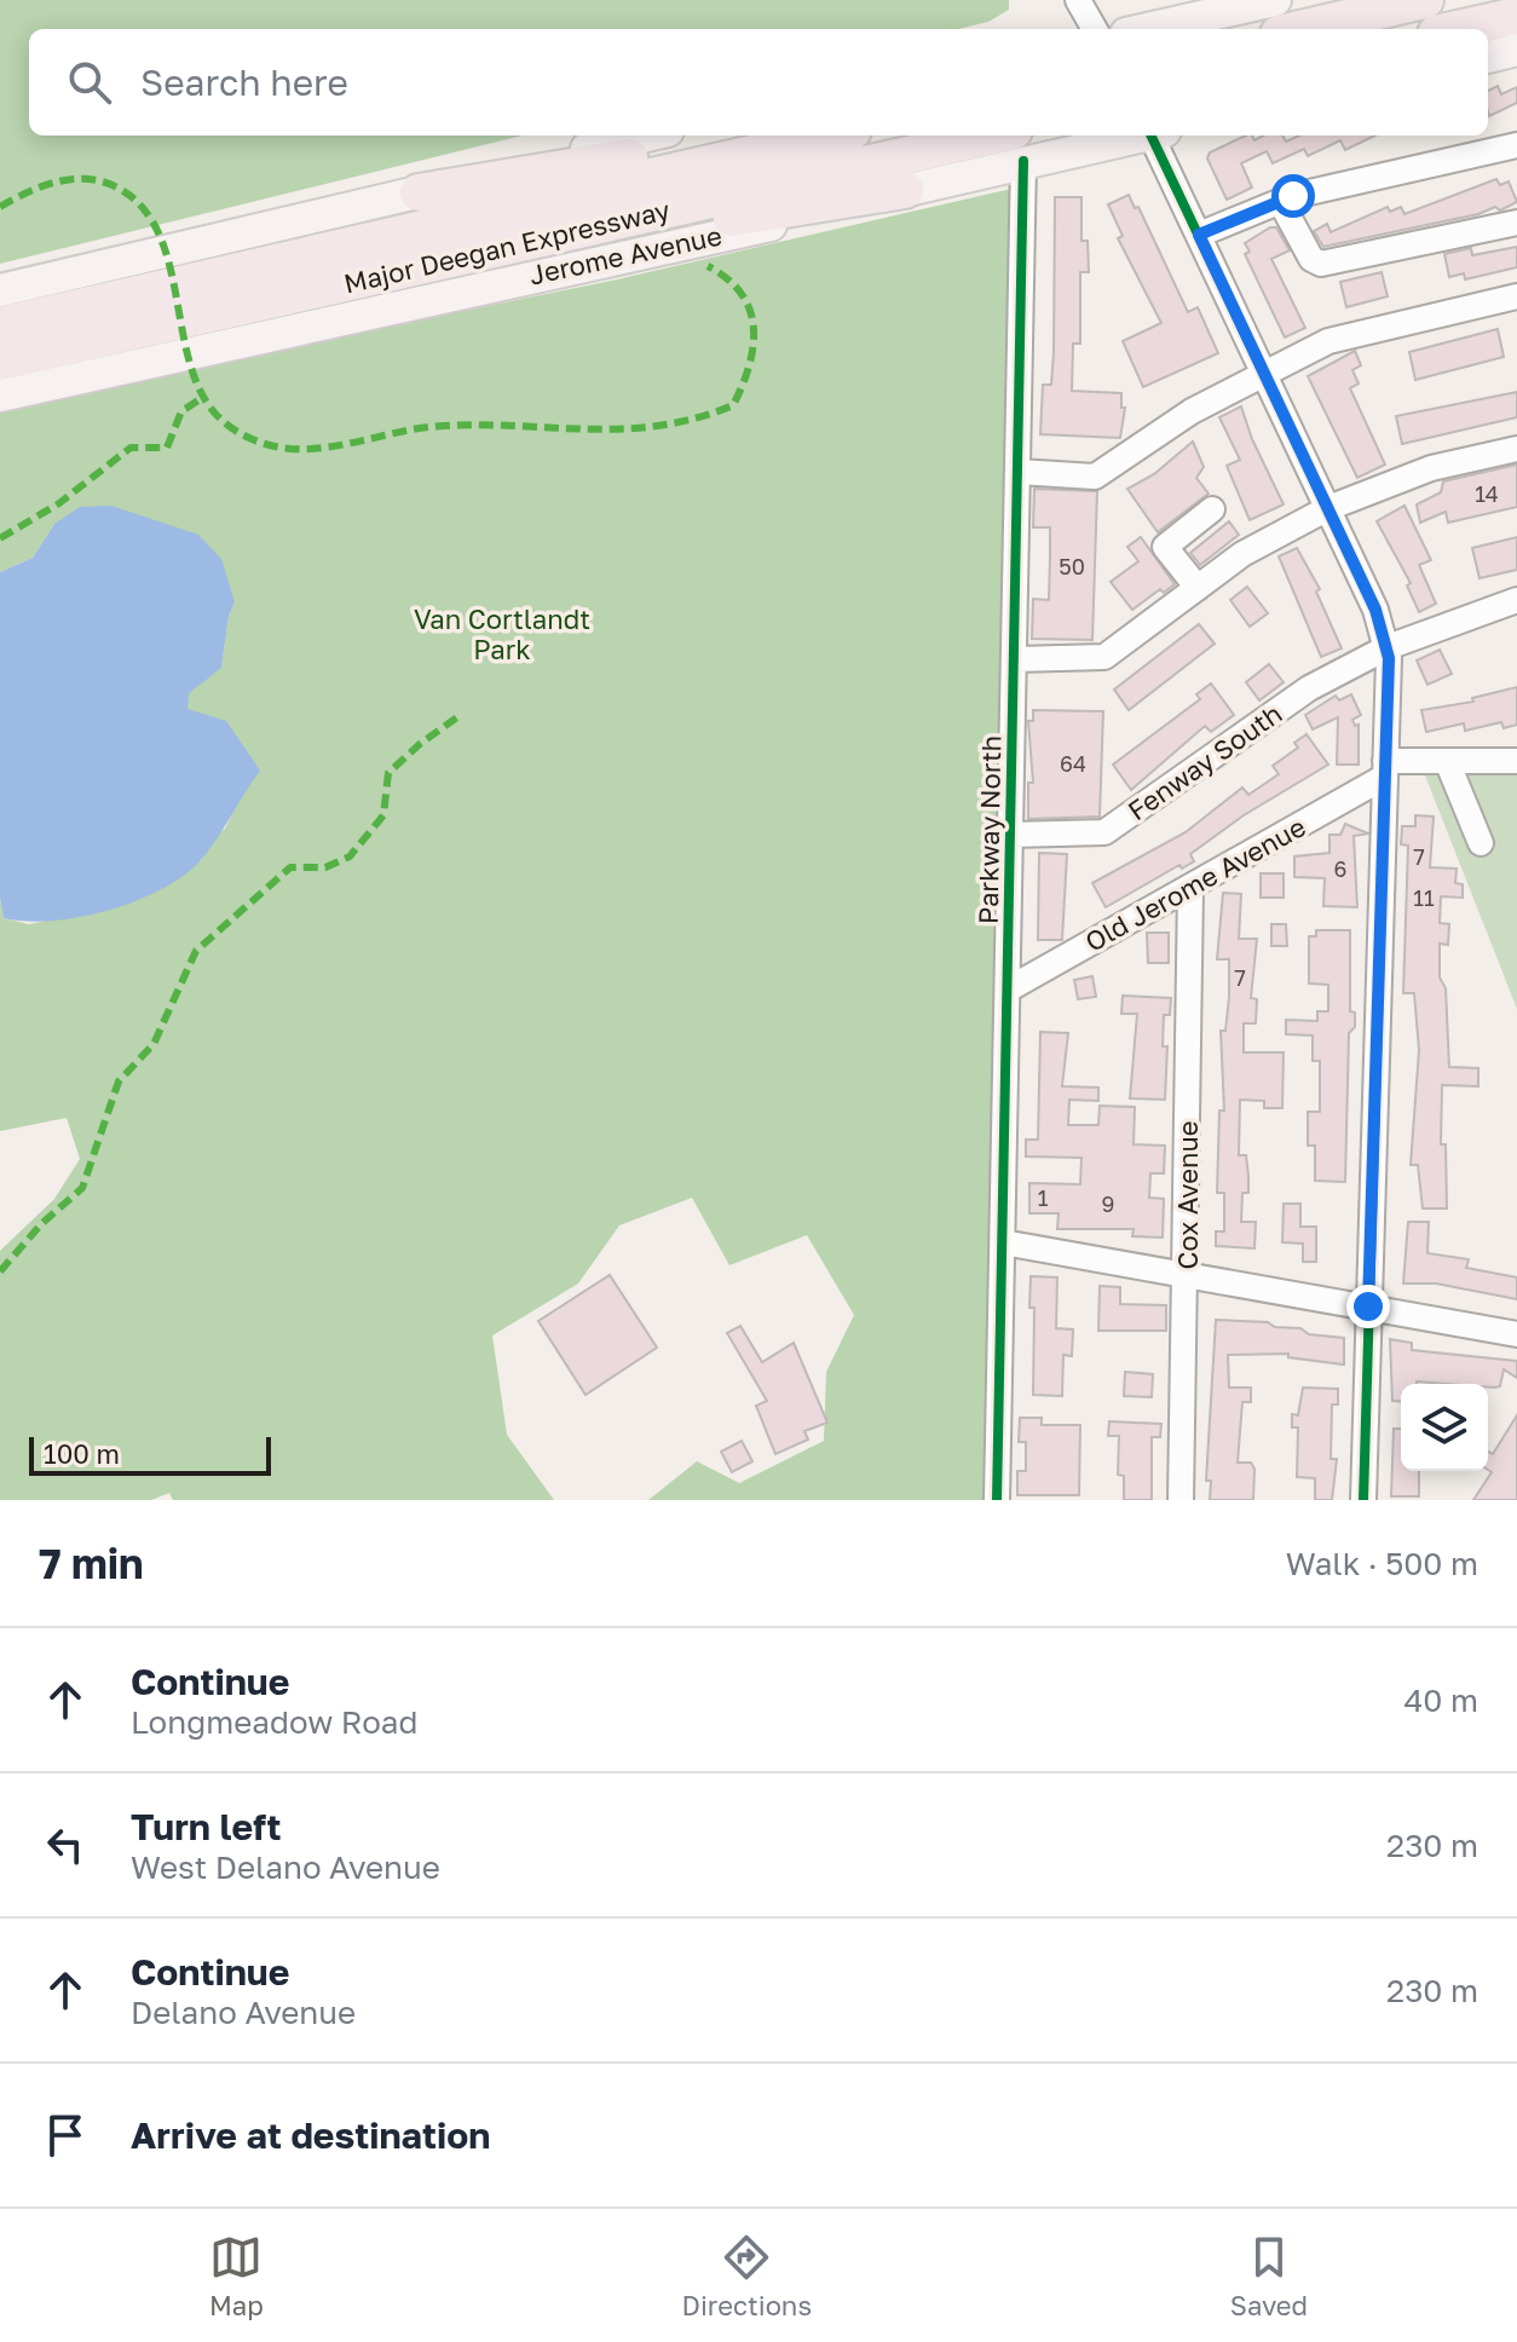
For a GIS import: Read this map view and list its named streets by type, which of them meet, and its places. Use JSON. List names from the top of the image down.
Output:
{
  "streets": {
    "highway": ["Major Deegan Expressway"],
    "main road": ["Jerome Avenue"],
    "street": [
      "Fenway South",
      "Parkway North",
      "Old Jerome Avenue",
      "Cox Avenue"
    ]
  },
  "crossings": [
    ["Major Deegan Expressway", "Jerome Avenue"],
    ["Major Deegan Expressway", "Parkway North"],
    ["Jerome Avenue", "Parkway North"],
    ["Fenway South", "Parkway North"],
    ["Parkway North", "Old Jerome Avenue"],
    ["Old Jerome Avenue", "Cox Avenue"]
  ],
  "parks": ["Van Cortlandt Park"],
  "house_numbers": [
    "14",
    "50",
    "64",
    "7",
    "6",
    "11",
    "7",
    "1",
    "9"
  ],
  "scale_bar": "100 m",
  "page": {
    "search": "Search here",
    "scale": "100 m",
    "heading": ["7 min", "Walk · 500 m"],
    "list": [
      ["Continue", "Longmeadow Road", "40 m"],
      ["Turn left", "West Delano Avenue", "230 m"],
      ["Continue", "Delano Avenue", "230 m"],
      "Arrive at destination"
    ],
    "nav": ["Map", "Directions", "Saved"]
  }
}
